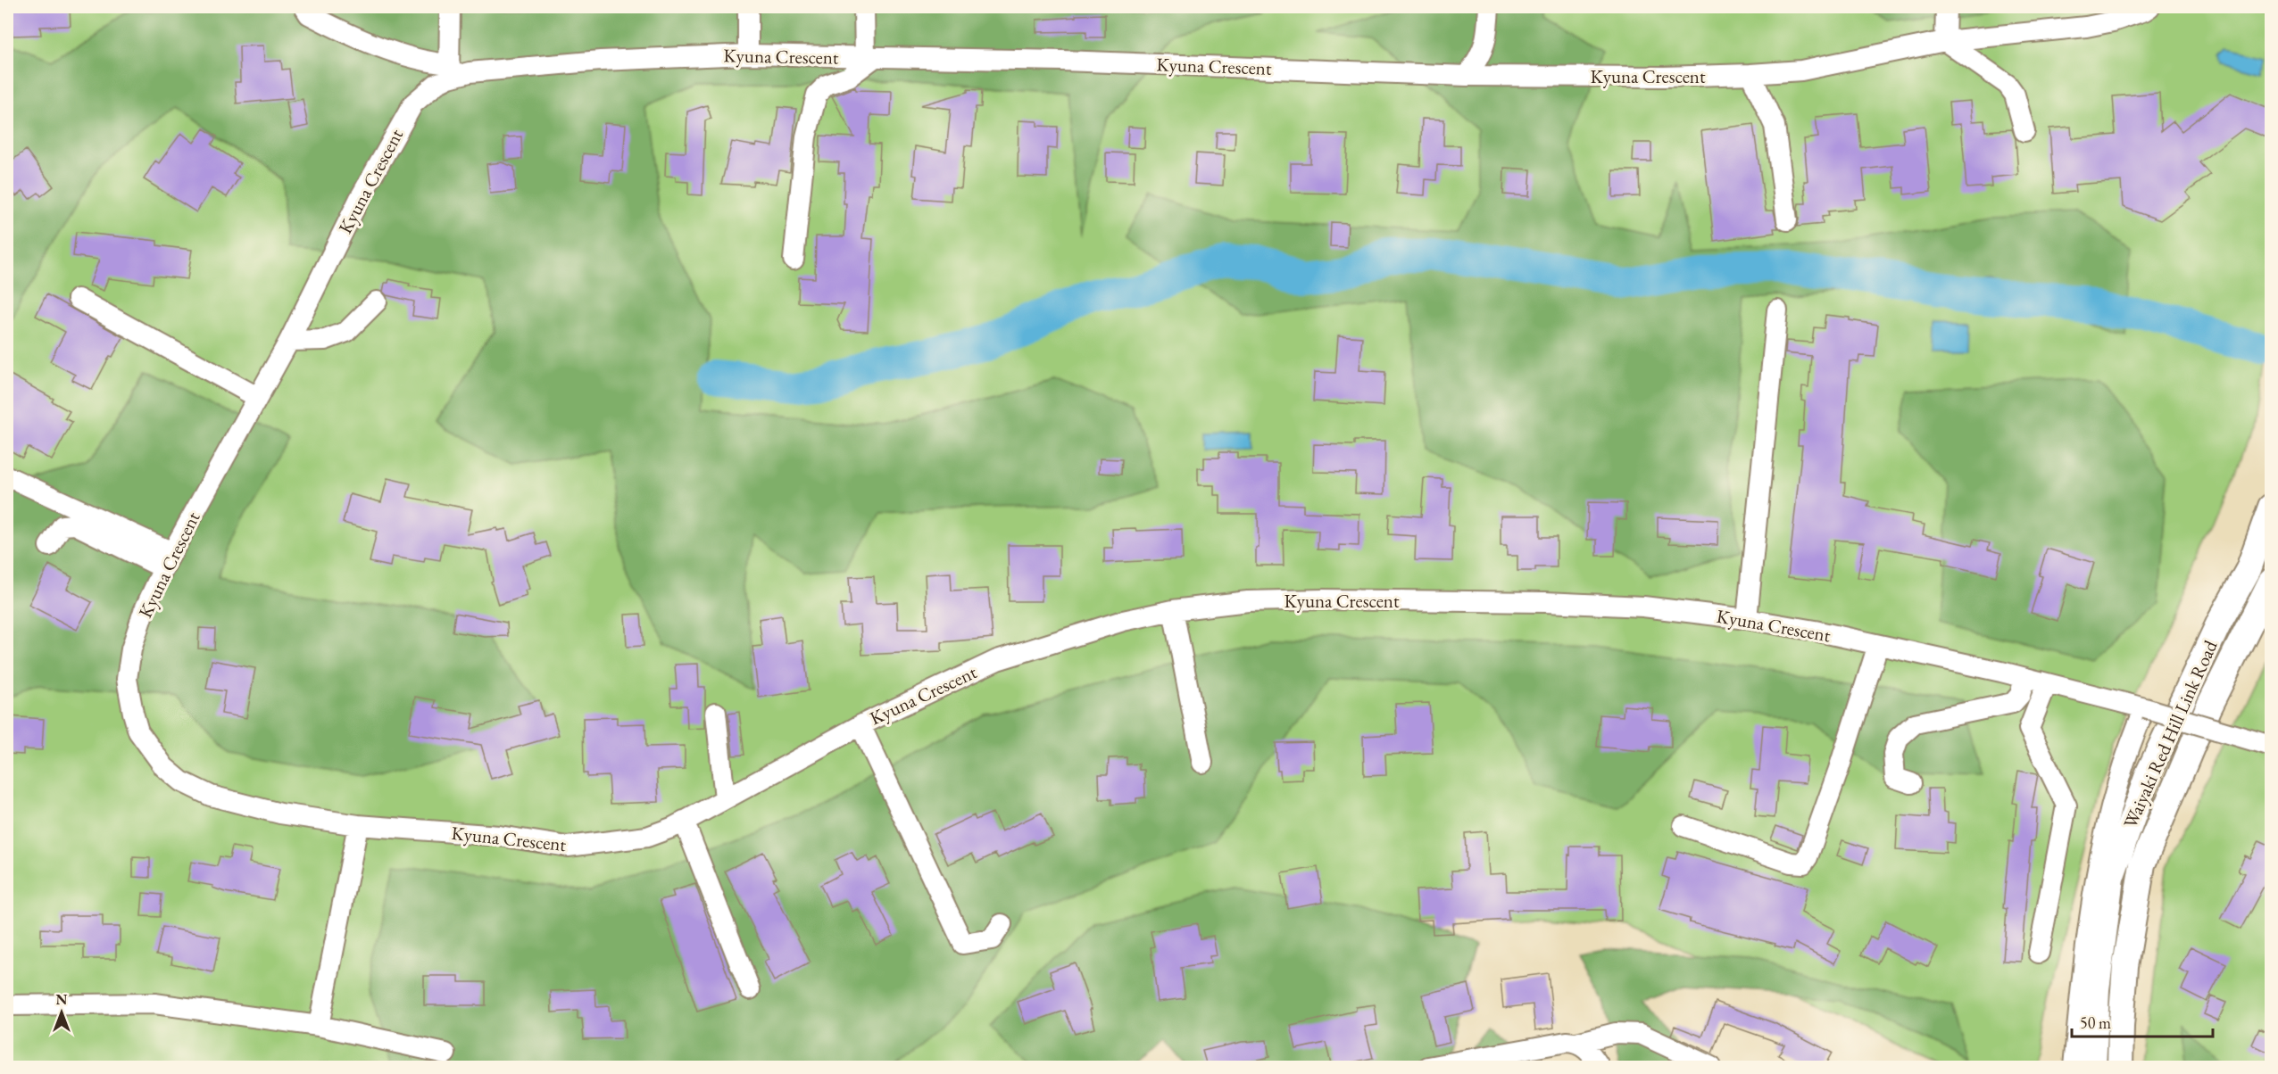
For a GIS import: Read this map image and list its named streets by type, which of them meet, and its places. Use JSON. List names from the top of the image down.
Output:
{
  "streets": {
    "main road": ["Waiyaki Red Hill Link Road"],
    "street": ["Kyuna Crescent"]
  },
  "scale_bar": "50 m",
  "north": "top"
}
